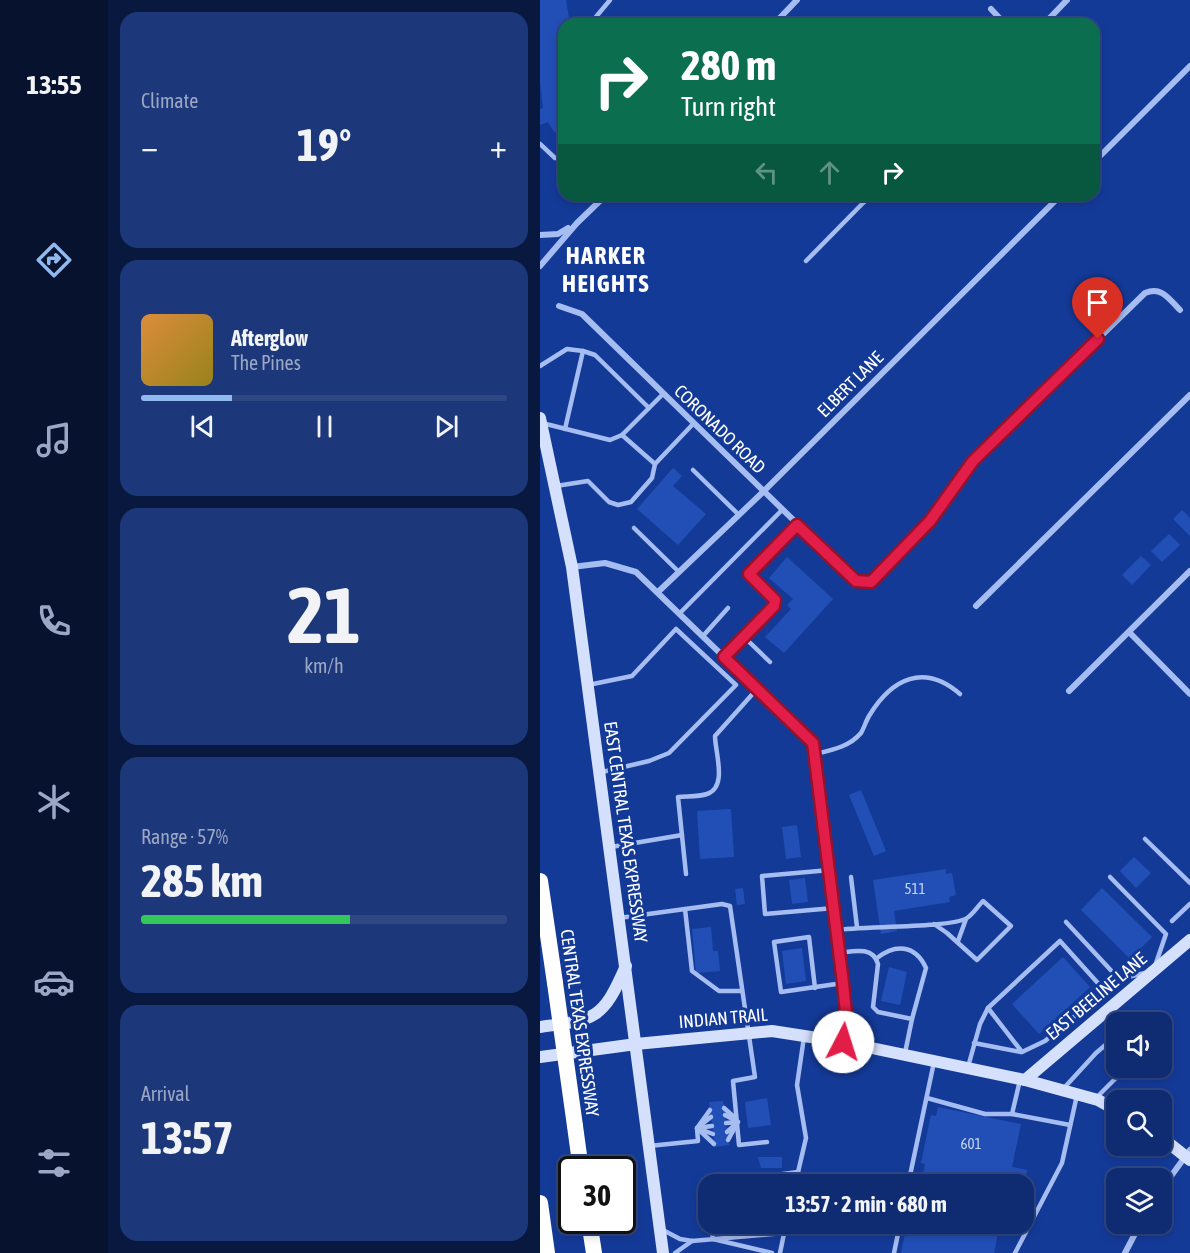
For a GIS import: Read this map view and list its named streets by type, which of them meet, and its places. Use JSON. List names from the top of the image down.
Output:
{
  "streets": {
    "highway": ["CENTRAL TEXAS EXPRESSWAY"],
    "main road": ["EAST CENTRAL TEXAS EXPRESSWAY", "EAST BEELINE LANE", "INDIAN TRAIL"],
    "street": ["ELBERT LANE", "CORONADO ROAD"]
  },
  "crossings": [
    ["ELBERT LANE", "CORONADO ROAD"],
    ["EAST CENTRAL TEXAS EXPRESSWAY", "INDIAN TRAIL"],
    ["EAST BEELINE LANE", "INDIAN TRAIL"]
  ],
  "districts": ["HARKER HEIGHTS"],
  "house_numbers": ["511", "601"],
  "page": {
    "tabs": "13:55",
    "tile": [
      "Climate",
      ["21", "km/h"],
      ["Range · 57%", "285 km"],
      ["Arrival", "13:57"]
    ],
    "turn": ["280 m", "Turn right"],
    "heat": ["−", "19°", "+"],
    "song": ["Afterglow", "The Pines"],
    "limit": "30",
    "trip": "13:57 · 2 min · 680 m"
  }
}
